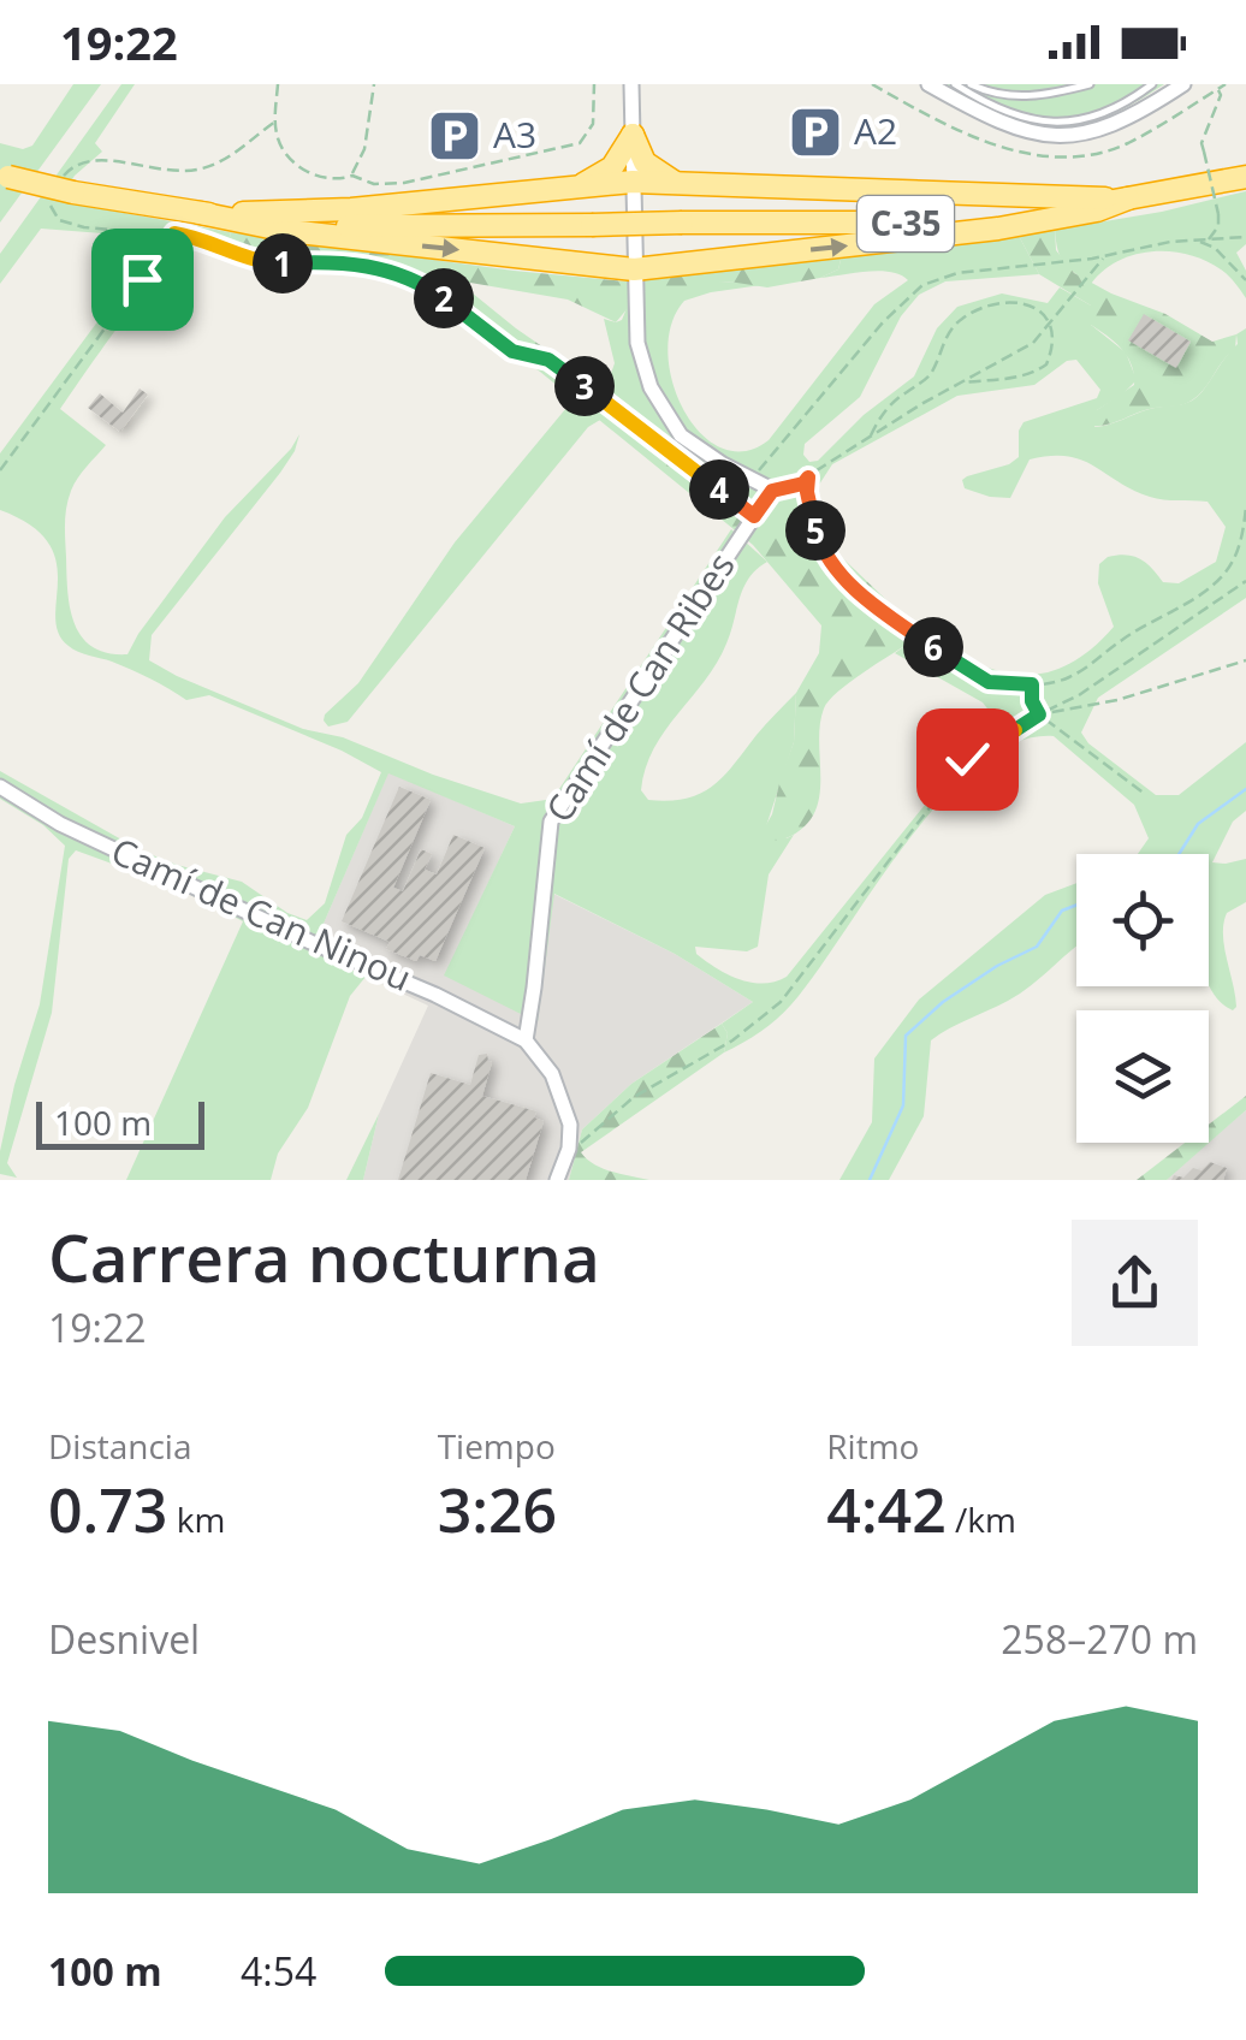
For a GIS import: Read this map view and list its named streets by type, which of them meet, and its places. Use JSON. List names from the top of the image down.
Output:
{
  "streets": {
    "highway": ["C-35"],
    "street": ["Camí de Can Ribes", "Camí de Can Ninou"]
  },
  "crossings": [
    ["Camí de Can Ribes", "Camí de Can Ninou"]
  ],
  "places": {
    "parking": ["A2", "A3"]
  },
  "scale_bar": "100 m",
  "page": {
    "status": "19:22",
    "pins": [
      "1",
      "2",
      "3",
      "4",
      "5",
      "6"
    ],
    "scale": "100 m",
    "heading": ["Carrera nocturna", "19:22"],
    "stats": [
      ["Distancia", "0.73 km"],
      ["Tiempo", "3:26"],
      ["Ritmo", "4:42 /km"]
    ],
    "chart": ["Desnivel", "258–270 m"],
    "list": [
      {
        "name": "100 m",
        "note": "4:54"
      }
    ]
  }
}
